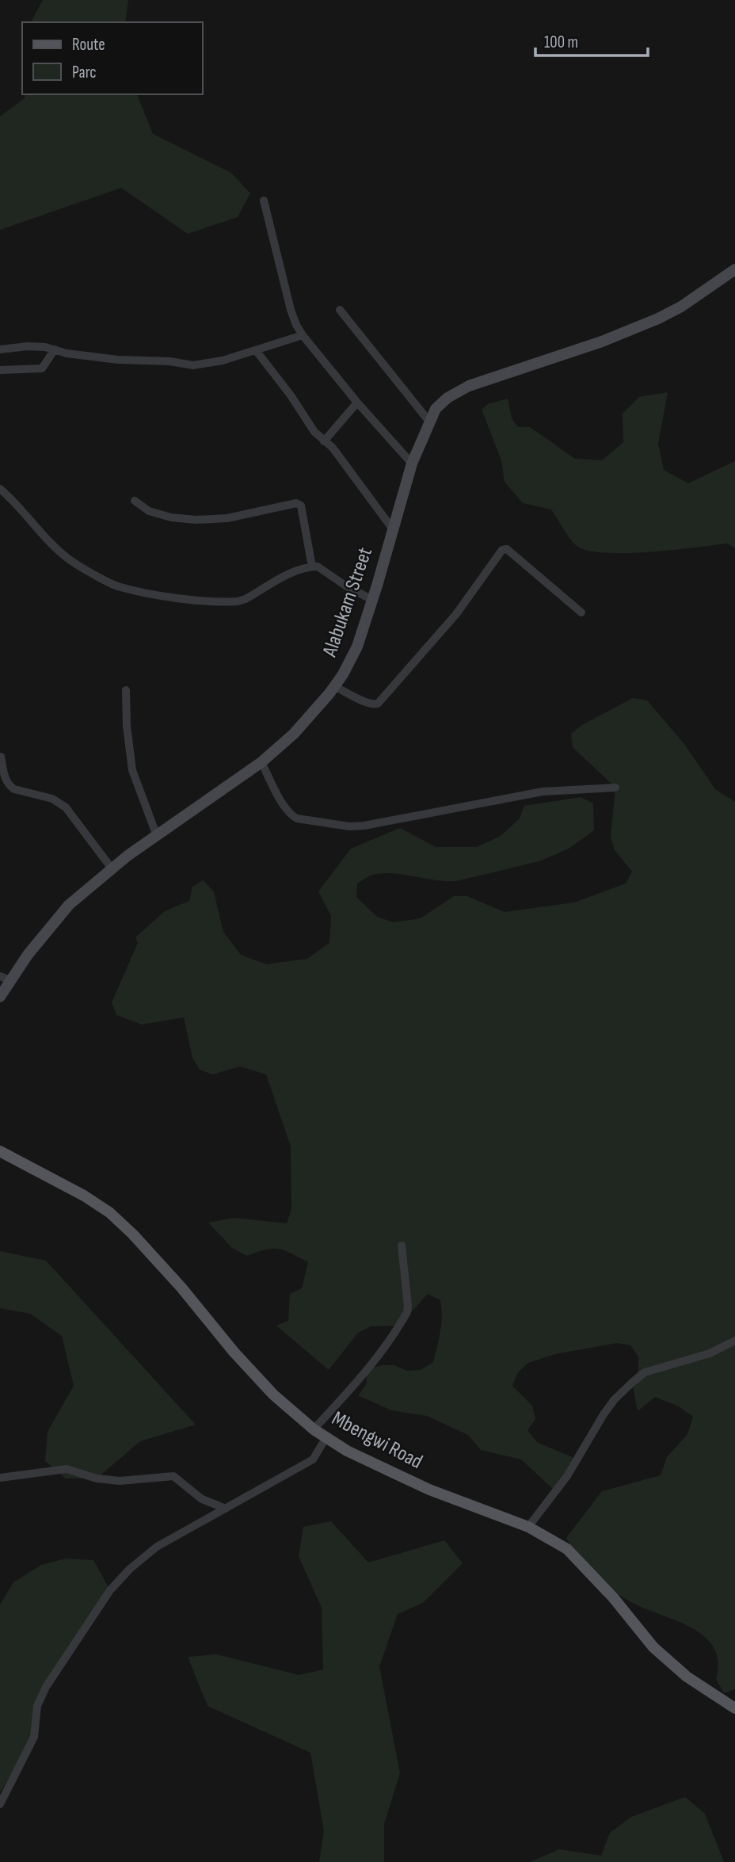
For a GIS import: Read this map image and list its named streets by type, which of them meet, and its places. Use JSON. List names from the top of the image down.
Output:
{
  "streets": {
    "main road": ["Mbengwi Road"],
    "street": ["Alabukam Street"]
  },
  "legend": ["Route", "Parc"],
  "scale_bar": "100 m"
}
